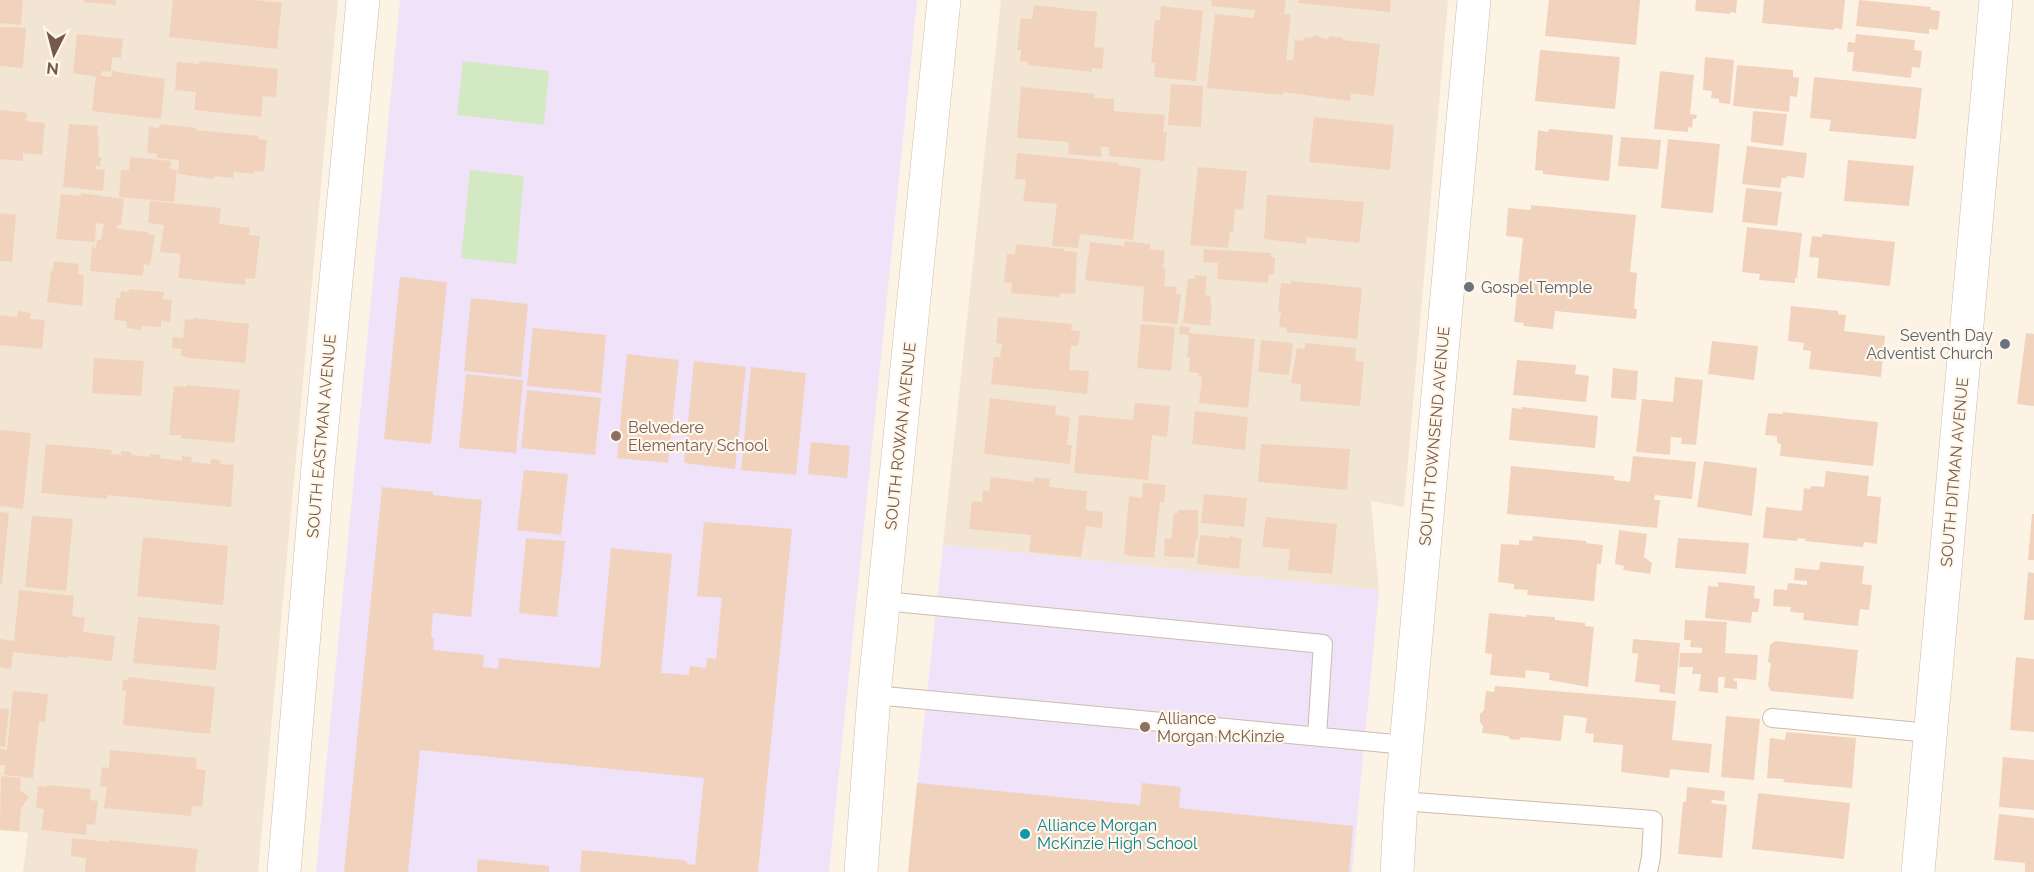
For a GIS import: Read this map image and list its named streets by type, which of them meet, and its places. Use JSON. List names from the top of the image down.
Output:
{
  "streets": {
    "street": [
      "SOUTH EASTMAN AVENUE",
      "SOUTH ROWAN AVENUE",
      "SOUTH TOWNSEND AVENUE",
      "SOUTH DITMAN AVENUE"
    ]
  },
  "places": [
    "Gospel Temple",
    "Seventh Day Adventist Church",
    "Belvedere Elementary School",
    "Alliance Morgan McKinzie",
    "Alliance Morgan McKinzie High School"
  ],
  "north": "bottom"
}
